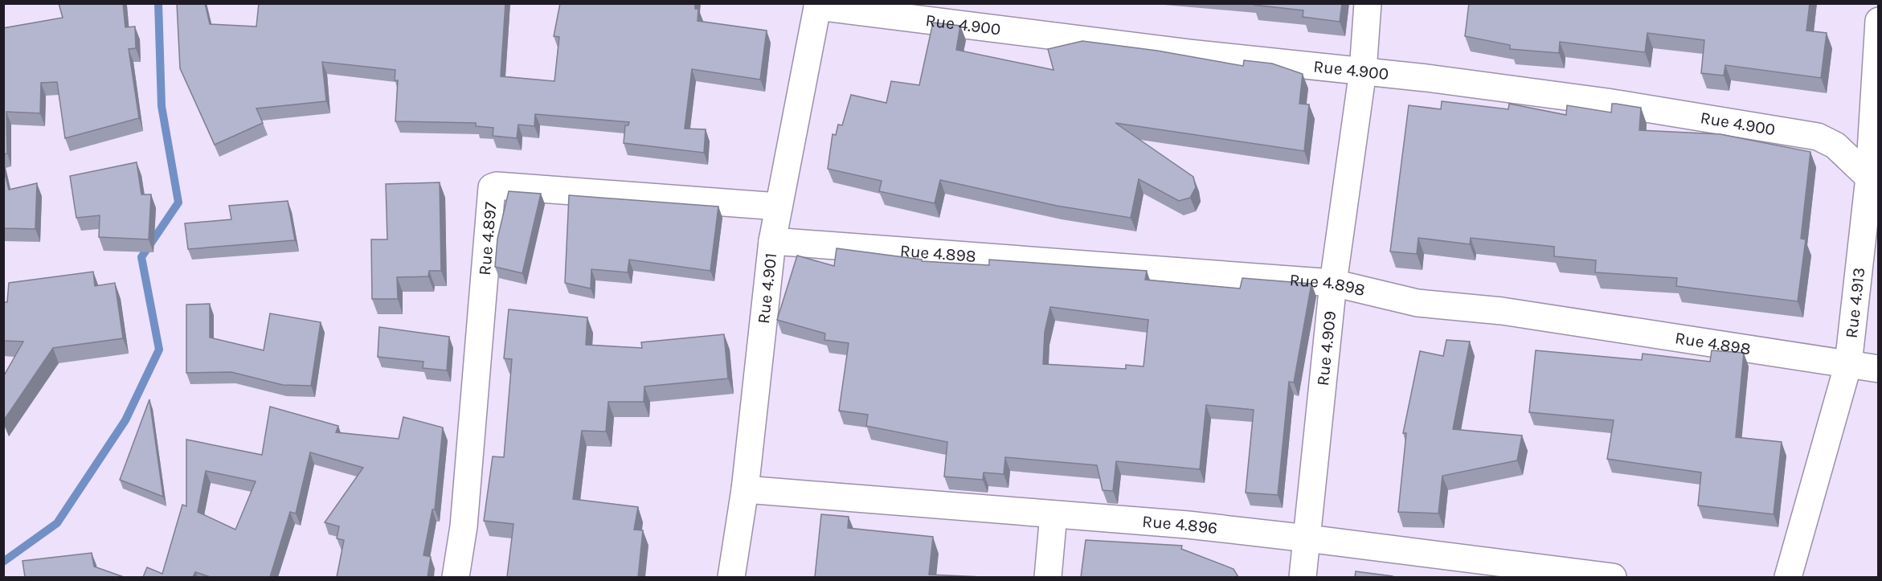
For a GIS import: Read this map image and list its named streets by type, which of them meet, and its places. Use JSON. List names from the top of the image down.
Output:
{
  "streets": {
    "street": [
      "Rue 4.900",
      "Rue 4.897",
      "Rue 4.898",
      "Rue 4.901",
      "Rue 4.913",
      "Rue 4.909",
      "Rue 4.896"
    ]
  },
  "crossings": [
    ["Rue 4.900", "Rue 4.901"],
    ["Rue 4.900", "Rue 4.913"],
    ["Rue 4.900", "Rue 4.909"],
    ["Rue 4.897", "Rue 4.901"],
    ["Rue 4.898", "Rue 4.901"],
    ["Rue 4.898", "Rue 4.913"],
    ["Rue 4.898", "Rue 4.909"],
    ["Rue 4.901", "Rue 4.896"],
    ["Rue 4.909", "Rue 4.896"]
  ]
}
